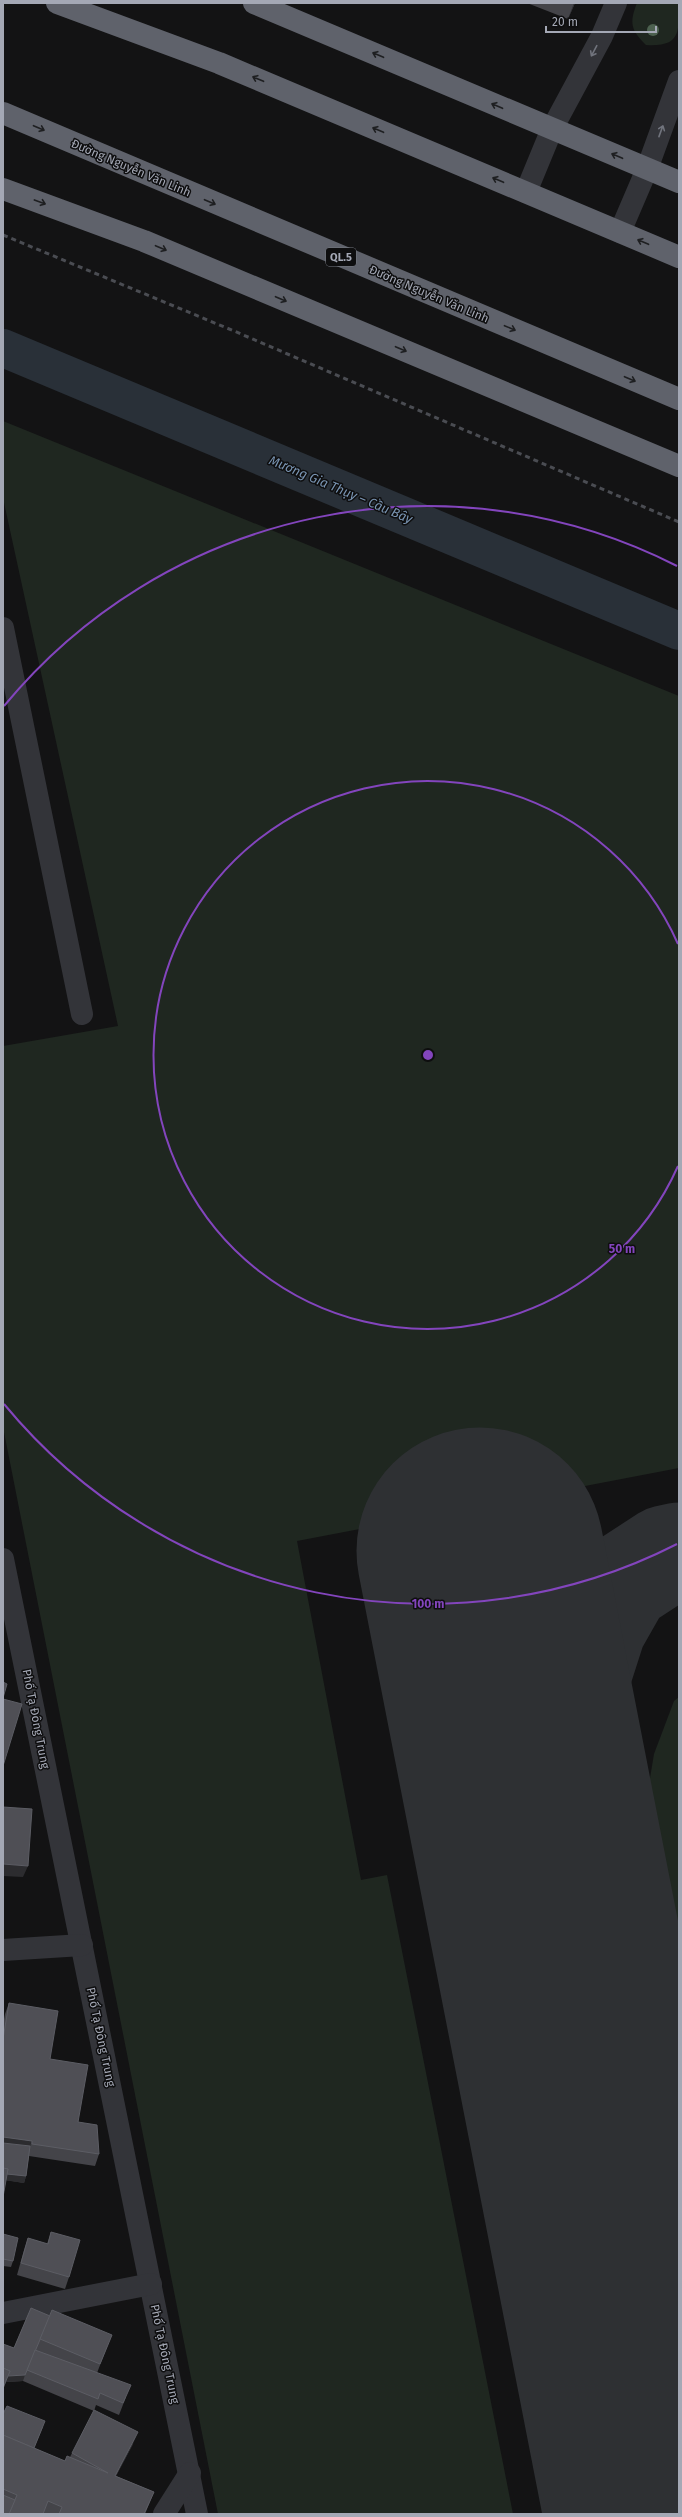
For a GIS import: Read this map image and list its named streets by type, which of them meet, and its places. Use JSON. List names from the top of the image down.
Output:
{
  "streets": {
    "highway": ["Đường Nguyễn Văn Linh", "QL.5"],
    "street": ["Phố Tạ Đông Trung"]
  },
  "water": ["Mương Gia Thụy – Cầu Bây"],
  "scale_bar": "20 m",
  "rings": ["50 m", "100 m"]
}
